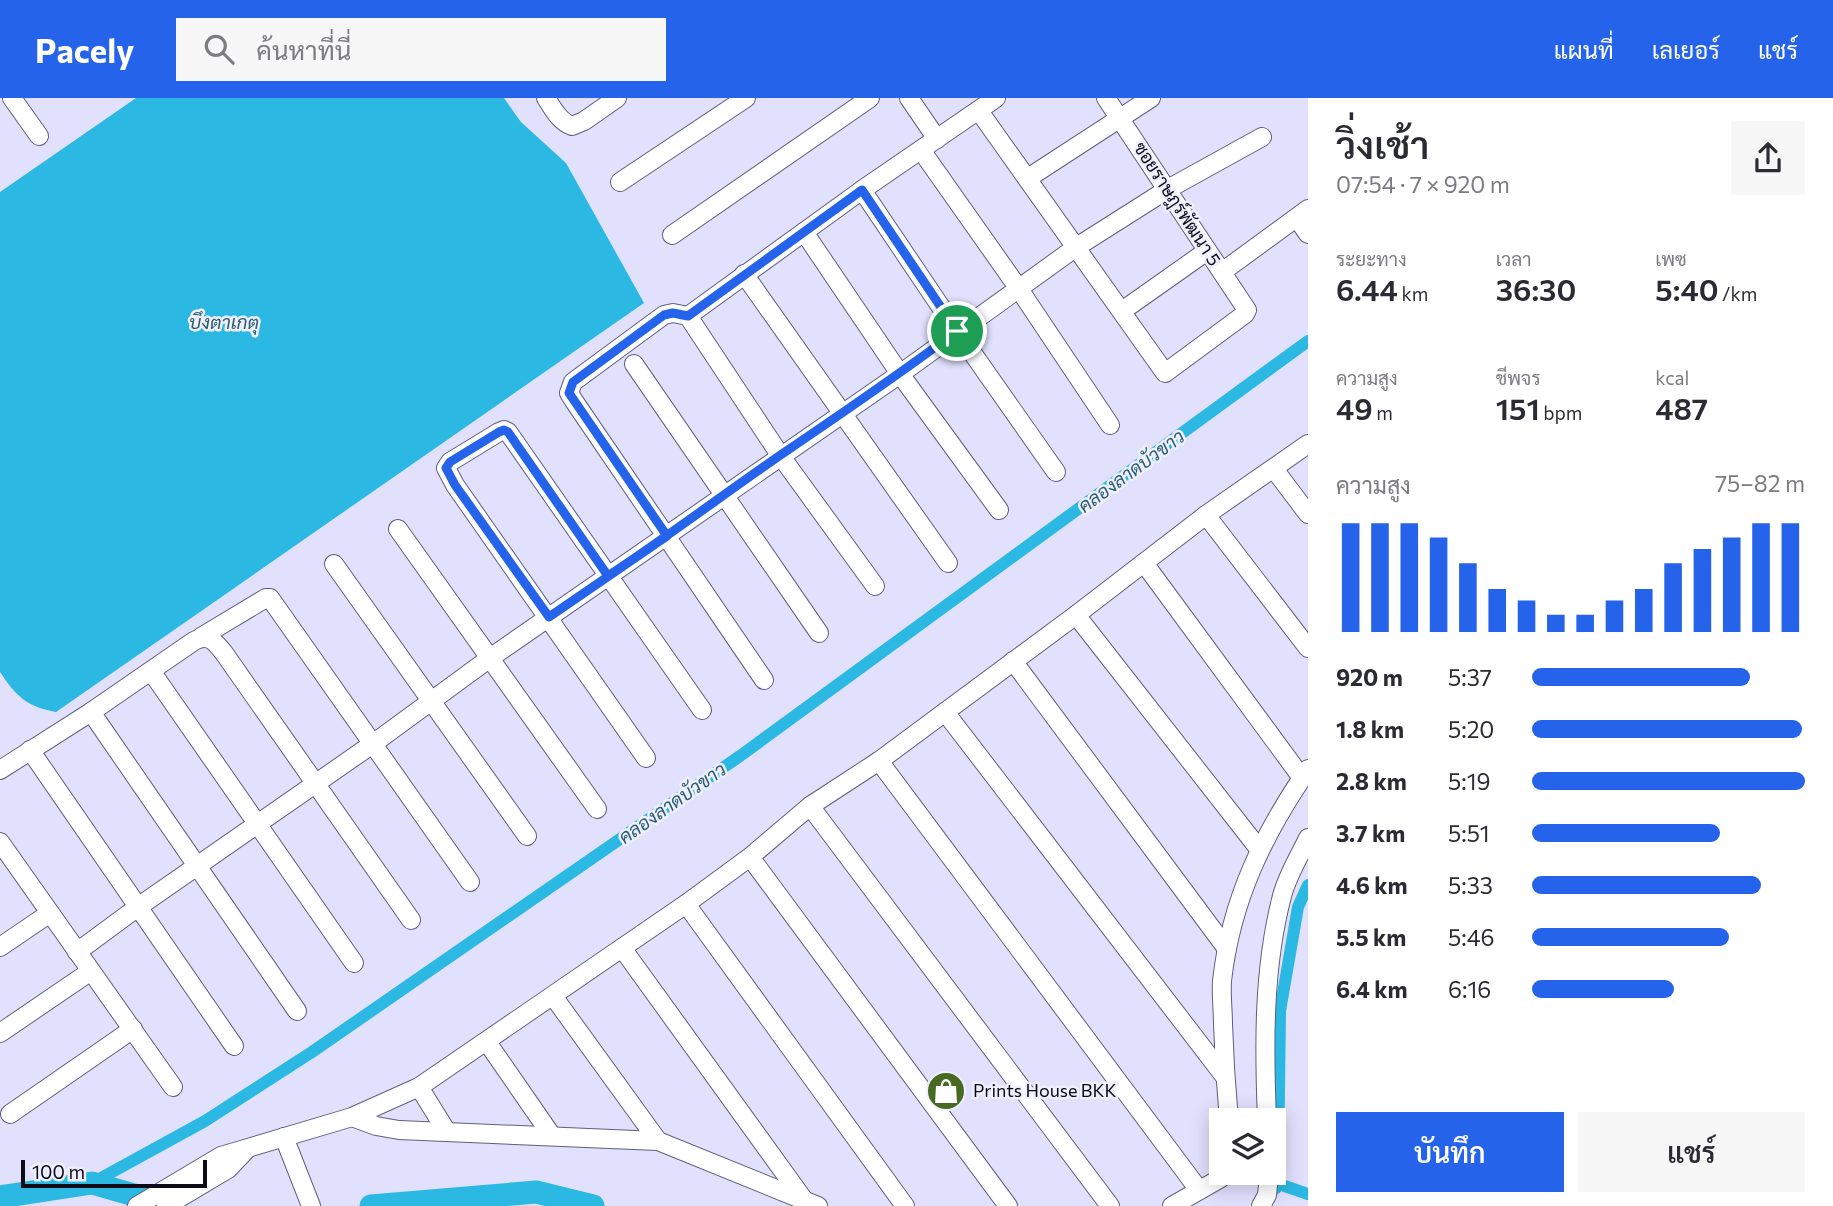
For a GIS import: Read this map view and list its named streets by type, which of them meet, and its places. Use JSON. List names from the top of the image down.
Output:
{
  "streets": {
    "street": ["ซอยราษฎร์พัฒนา 5"]
  },
  "water": ["บึงตาเกตุ", "คลองลาดบัวขาว"],
  "places": {
    "shop": ["Prints House BKK"]
  },
  "scale_bar": "100 m",
  "page": {
    "header": "Pacely",
    "search": "ค้นหาที่นี่",
    "nav": ["แผนที่", "เลเยอร์", "แชร์"],
    "heading": ["วิ่งเช้า", "07:54 · 7 × 920 m"],
    "stats": [
      ["ระยะทาง", "6.44 km"],
      ["เวลา", "36:30"],
      ["เพซ", "5:40 /km"],
      ["ความสูง", "49 m"],
      ["ชีพจร", "151 bpm"],
      ["kcal", "487"]
    ],
    "chart": ["ความสูง", "75–82 m"],
    "list": [
      {
        "name": "920 m",
        "note": "5:37"
      },
      {
        "name": "1.8 km",
        "note": "5:20"
      },
      {
        "name": "2.8 km",
        "note": "5:19"
      },
      {
        "name": "3.7 km",
        "note": "5:51"
      },
      {
        "name": "4.6 km",
        "note": "5:33"
      },
      {
        "name": "5.5 km",
        "note": "5:46"
      },
      {
        "name": "6.4 km",
        "note": "6:16"
      }
    ],
    "buttons": ["บันทึก", "แชร์"],
    "scale": "100 m"
  }
}
